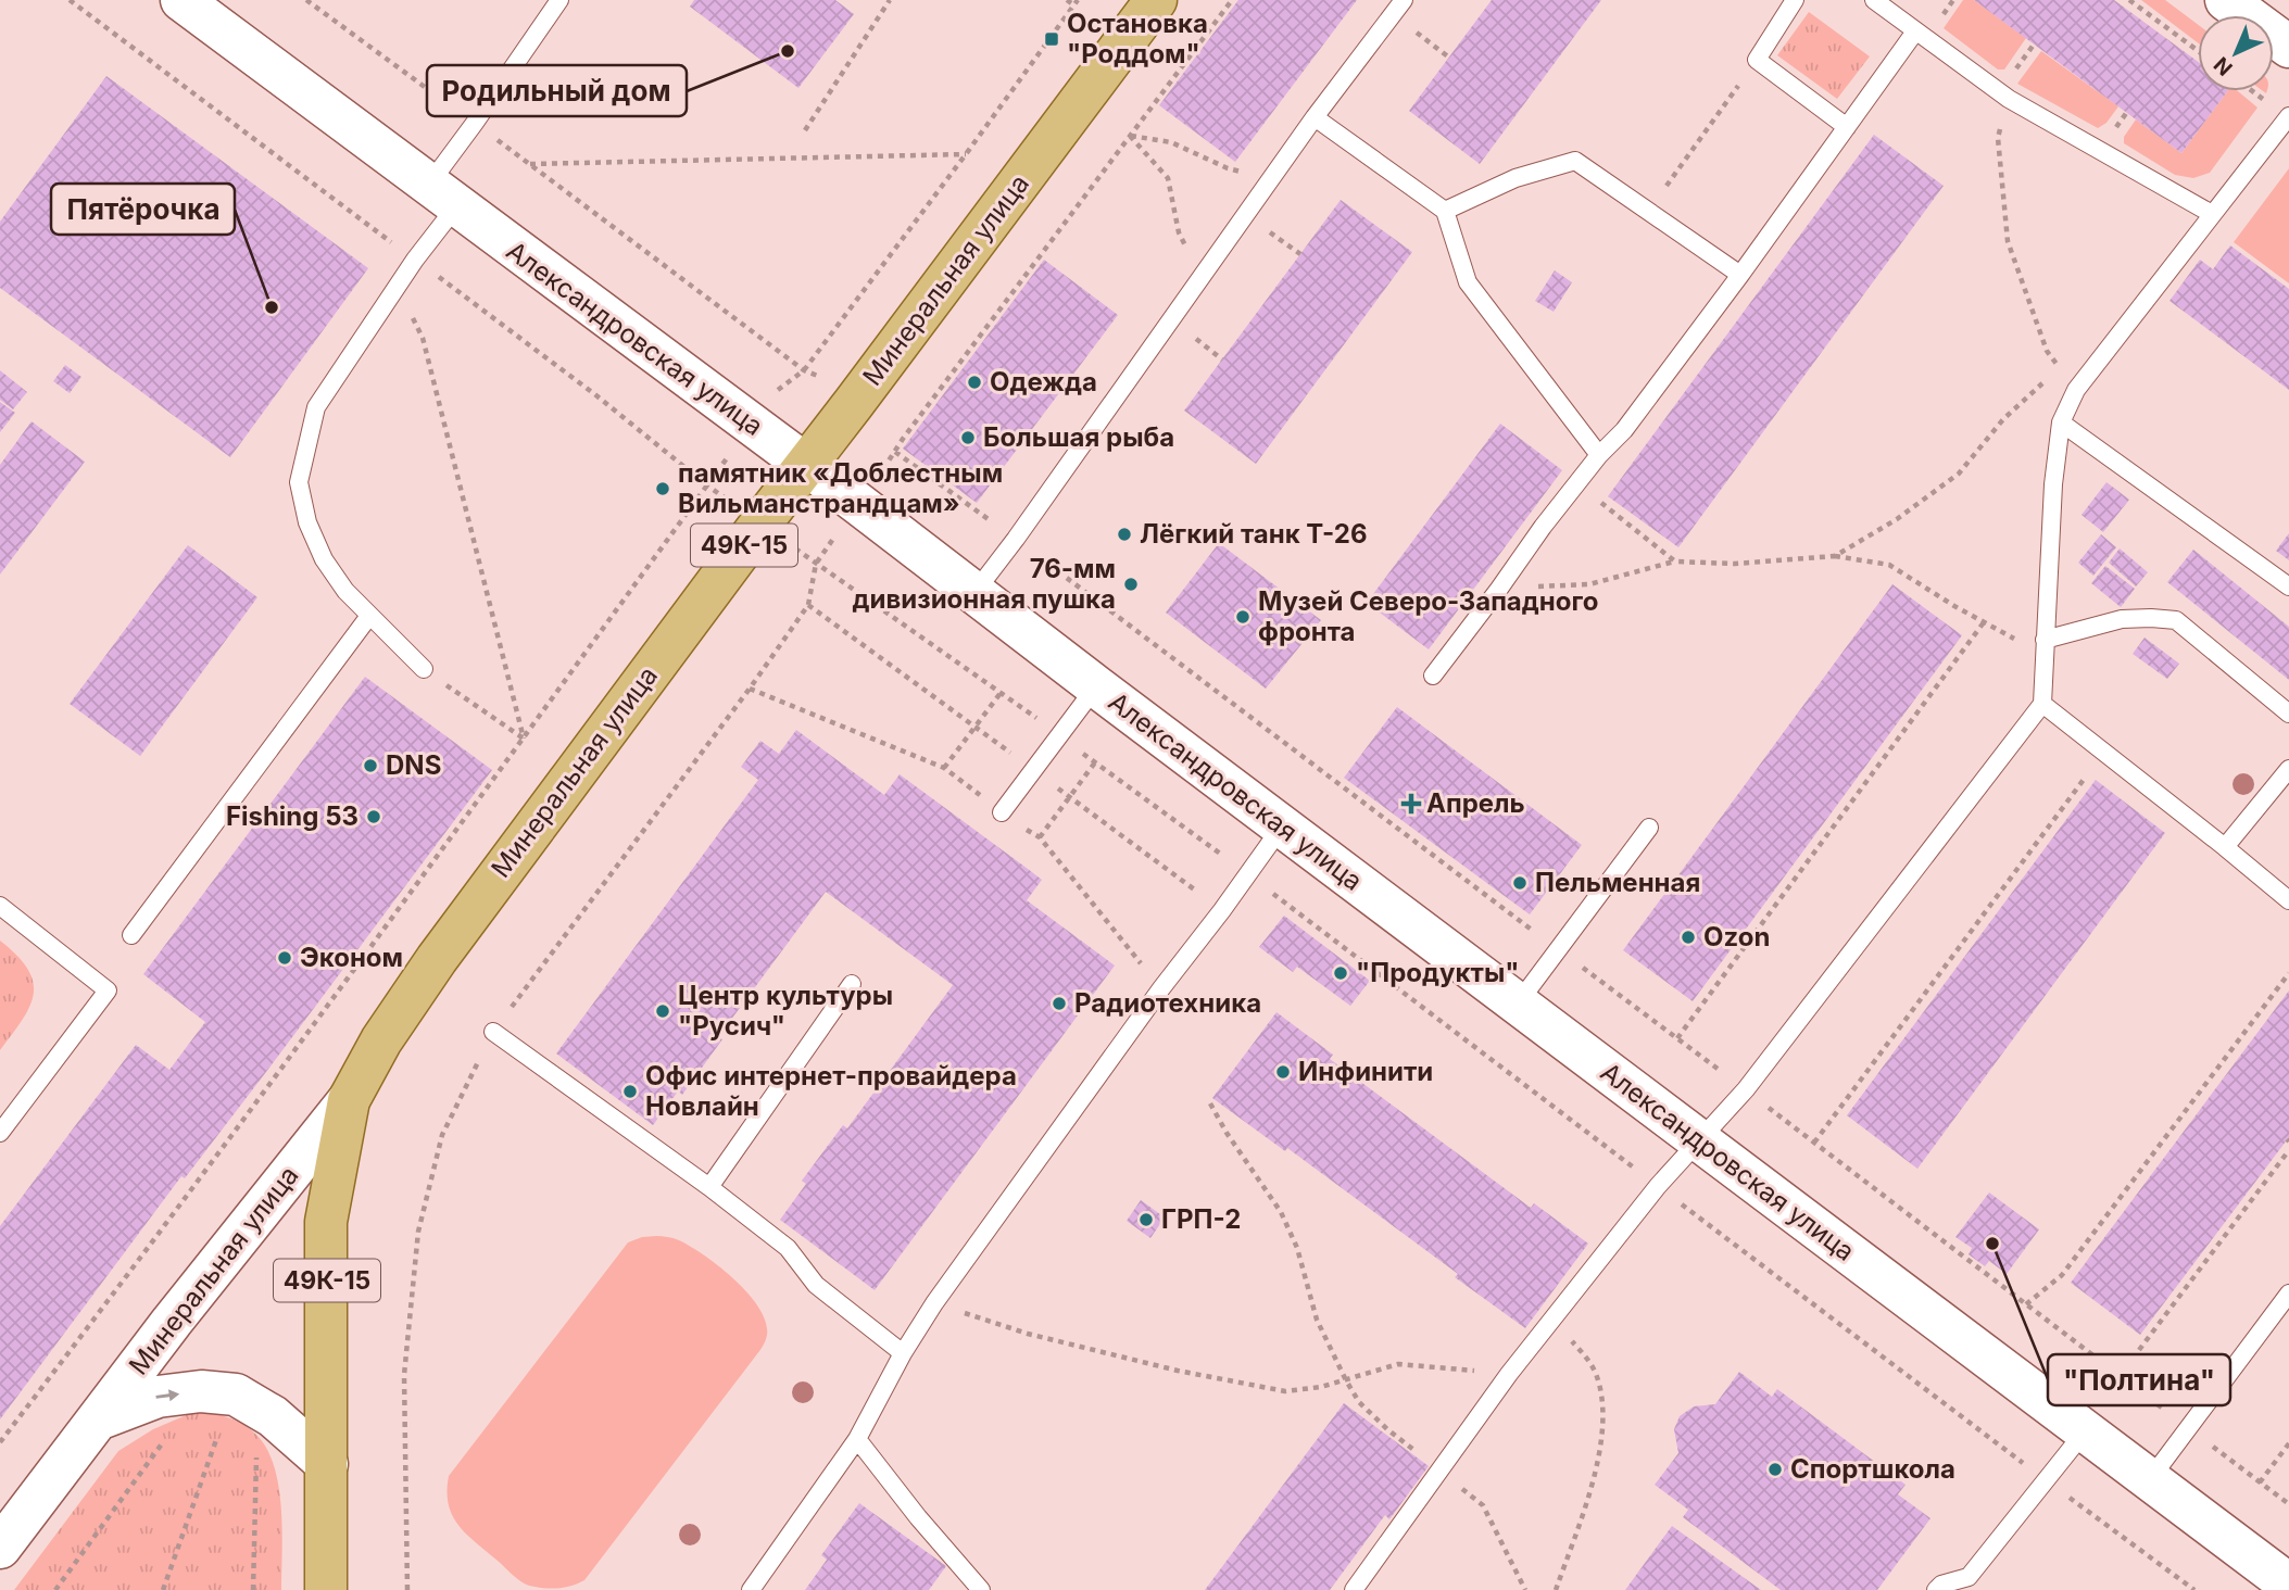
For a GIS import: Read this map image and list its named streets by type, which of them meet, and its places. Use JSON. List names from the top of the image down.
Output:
{
  "streets": {
    "main road": ["Минеральная улица", "49К-15"],
    "street": ["Александровская улица"]
  },
  "crossings": [
    ["Минеральная улица", "Александровская улица"],
    ["Минеральная улица", "49К-15"]
  ],
  "places": {
    "transit": ["Остановка \"Роддом\""],
    "other": [
      "Родильный дом",
      "Пятёрочка",
      "Одежда",
      "Большая рыба",
      "памятник «Доблестным Вильманстрандцам»",
      "Лёгкий танк Т-26",
      "76-мм дивизионная пушка",
      "Музей Северо-Западного фронта",
      "DNS",
      "Fishing 53",
      "Пельменная",
      "Ozon",
      "Эконом",
      "\"Продукты\"",
      "Радиотехника",
      "Центр культуры \"Русич\"",
      "Инфинити",
      "Офис интернет-провайдера Новлайн",
      "ГРП-2",
      "\"Полтина\"",
      "Спортшкола"
    ],
    "health": ["Апрель"]
  },
  "north": "bottom left"
}
